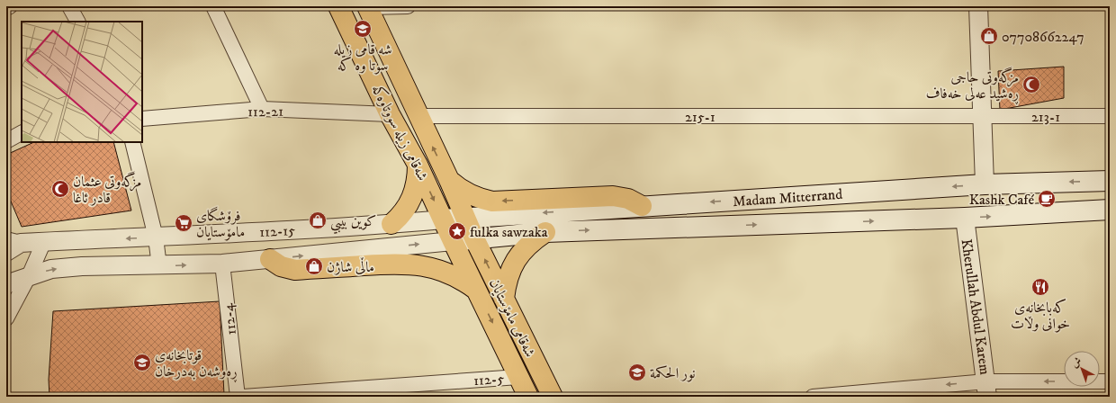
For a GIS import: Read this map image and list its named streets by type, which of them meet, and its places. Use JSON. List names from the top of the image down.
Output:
{
  "streets": {
    "main road": ["شەقامی زیلە سووتاوەکە", "Madam Mitterrand", "شەقامی مامۆستایان"],
    "street": [
      "112-21",
      "215-1",
      "213-1",
      "112-15",
      "Kherullah Abdul Karem",
      "112-4",
      "112-5"
    ]
  },
  "crossings": [
    ["112-21", "شەقامی زیلە سووتاوەکە"],
    ["215-1", "213-1"],
    ["215-1", "شەقامی زیلە سووتاوەکە"],
    ["شەقامی زیلە سووتاوەکە", "Madam Mitterrand"],
    ["شەقامی زیلە سووتاوەکە", "112-15"],
    ["شەقامی زیلە سووتاوەکە", "شەقامی مامۆستایان"],
    ["Madam Mitterrand", "112-15"],
    ["Madam Mitterrand", "Kherullah Abdul Karem"],
    ["Madam Mitterrand", "شەقامی مامۆستایان"],
    ["شەقامی مامۆستایان", "112-5"]
  ],
  "places": {
    "school or university": ["شه قامى زيله سوتا وه كه", "قوتابخانه‌ی ڕه‌وشه‌ن به‌درخان", "نور الحكمة"],
    "shop": ["07708662247", "كوين بيبي", "ماڵی شاژن"],
    "mosque": ["مزگەوتی حاجی ڕەشید عەلی خەفاف", "مزگه‌وتی عثمان قادر ئاغا"],
    "cafe": ["Kashk Café"],
    "supermarket": ["فرۆشگای مامۆستایان"],
    "place": ["fulka sawzaka"],
    "restaurant": ["کەبابخانەی خوانی وڵات"]
  },
  "north": "top left"
}
